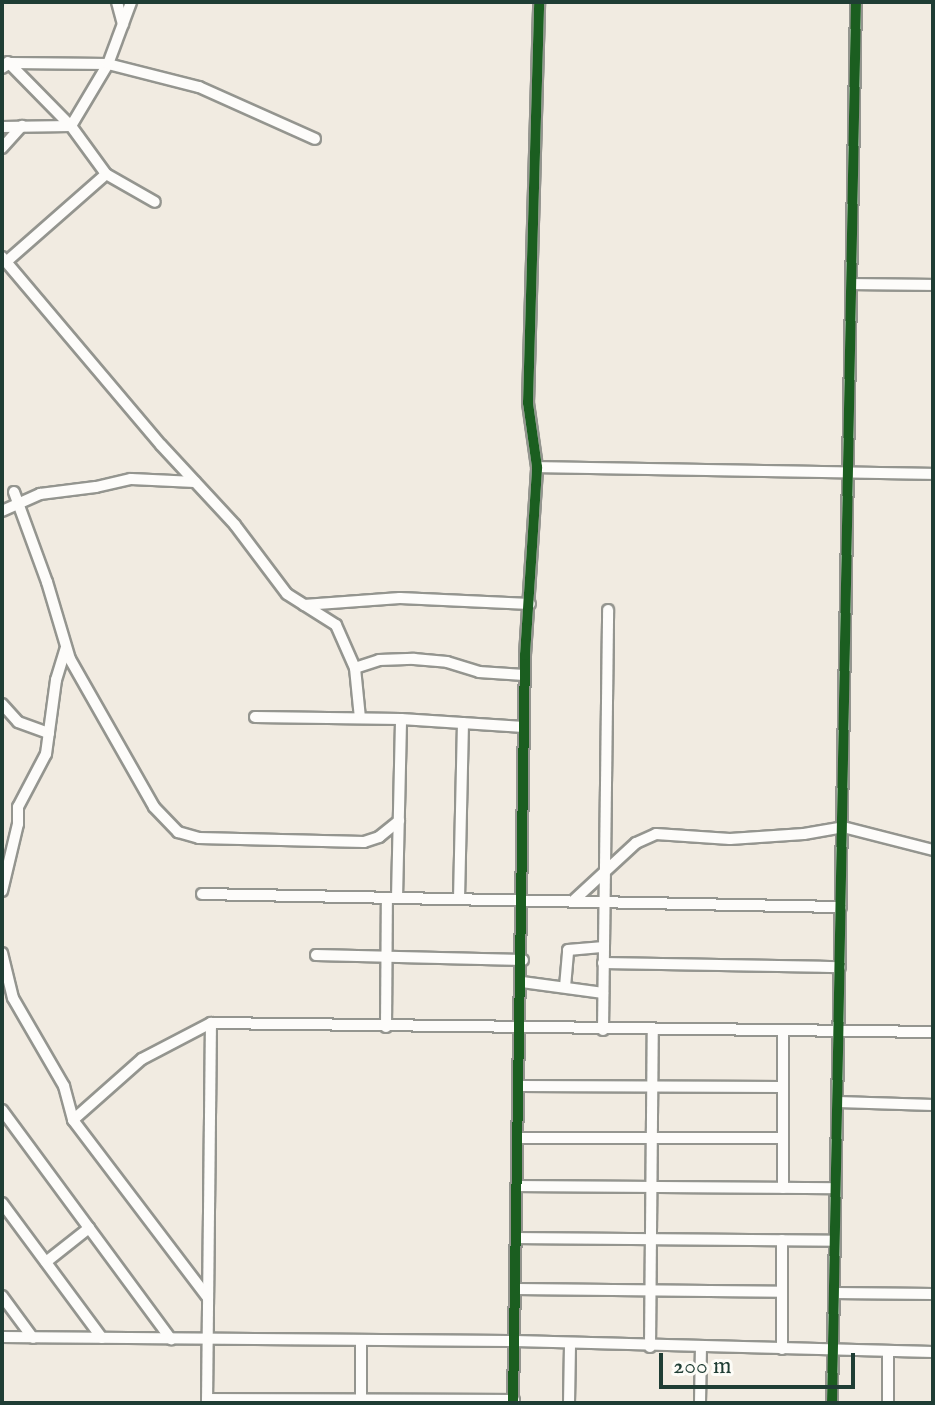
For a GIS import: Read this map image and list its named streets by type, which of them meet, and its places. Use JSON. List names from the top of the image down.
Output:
{
  "scale_bar": "200 m"
}
